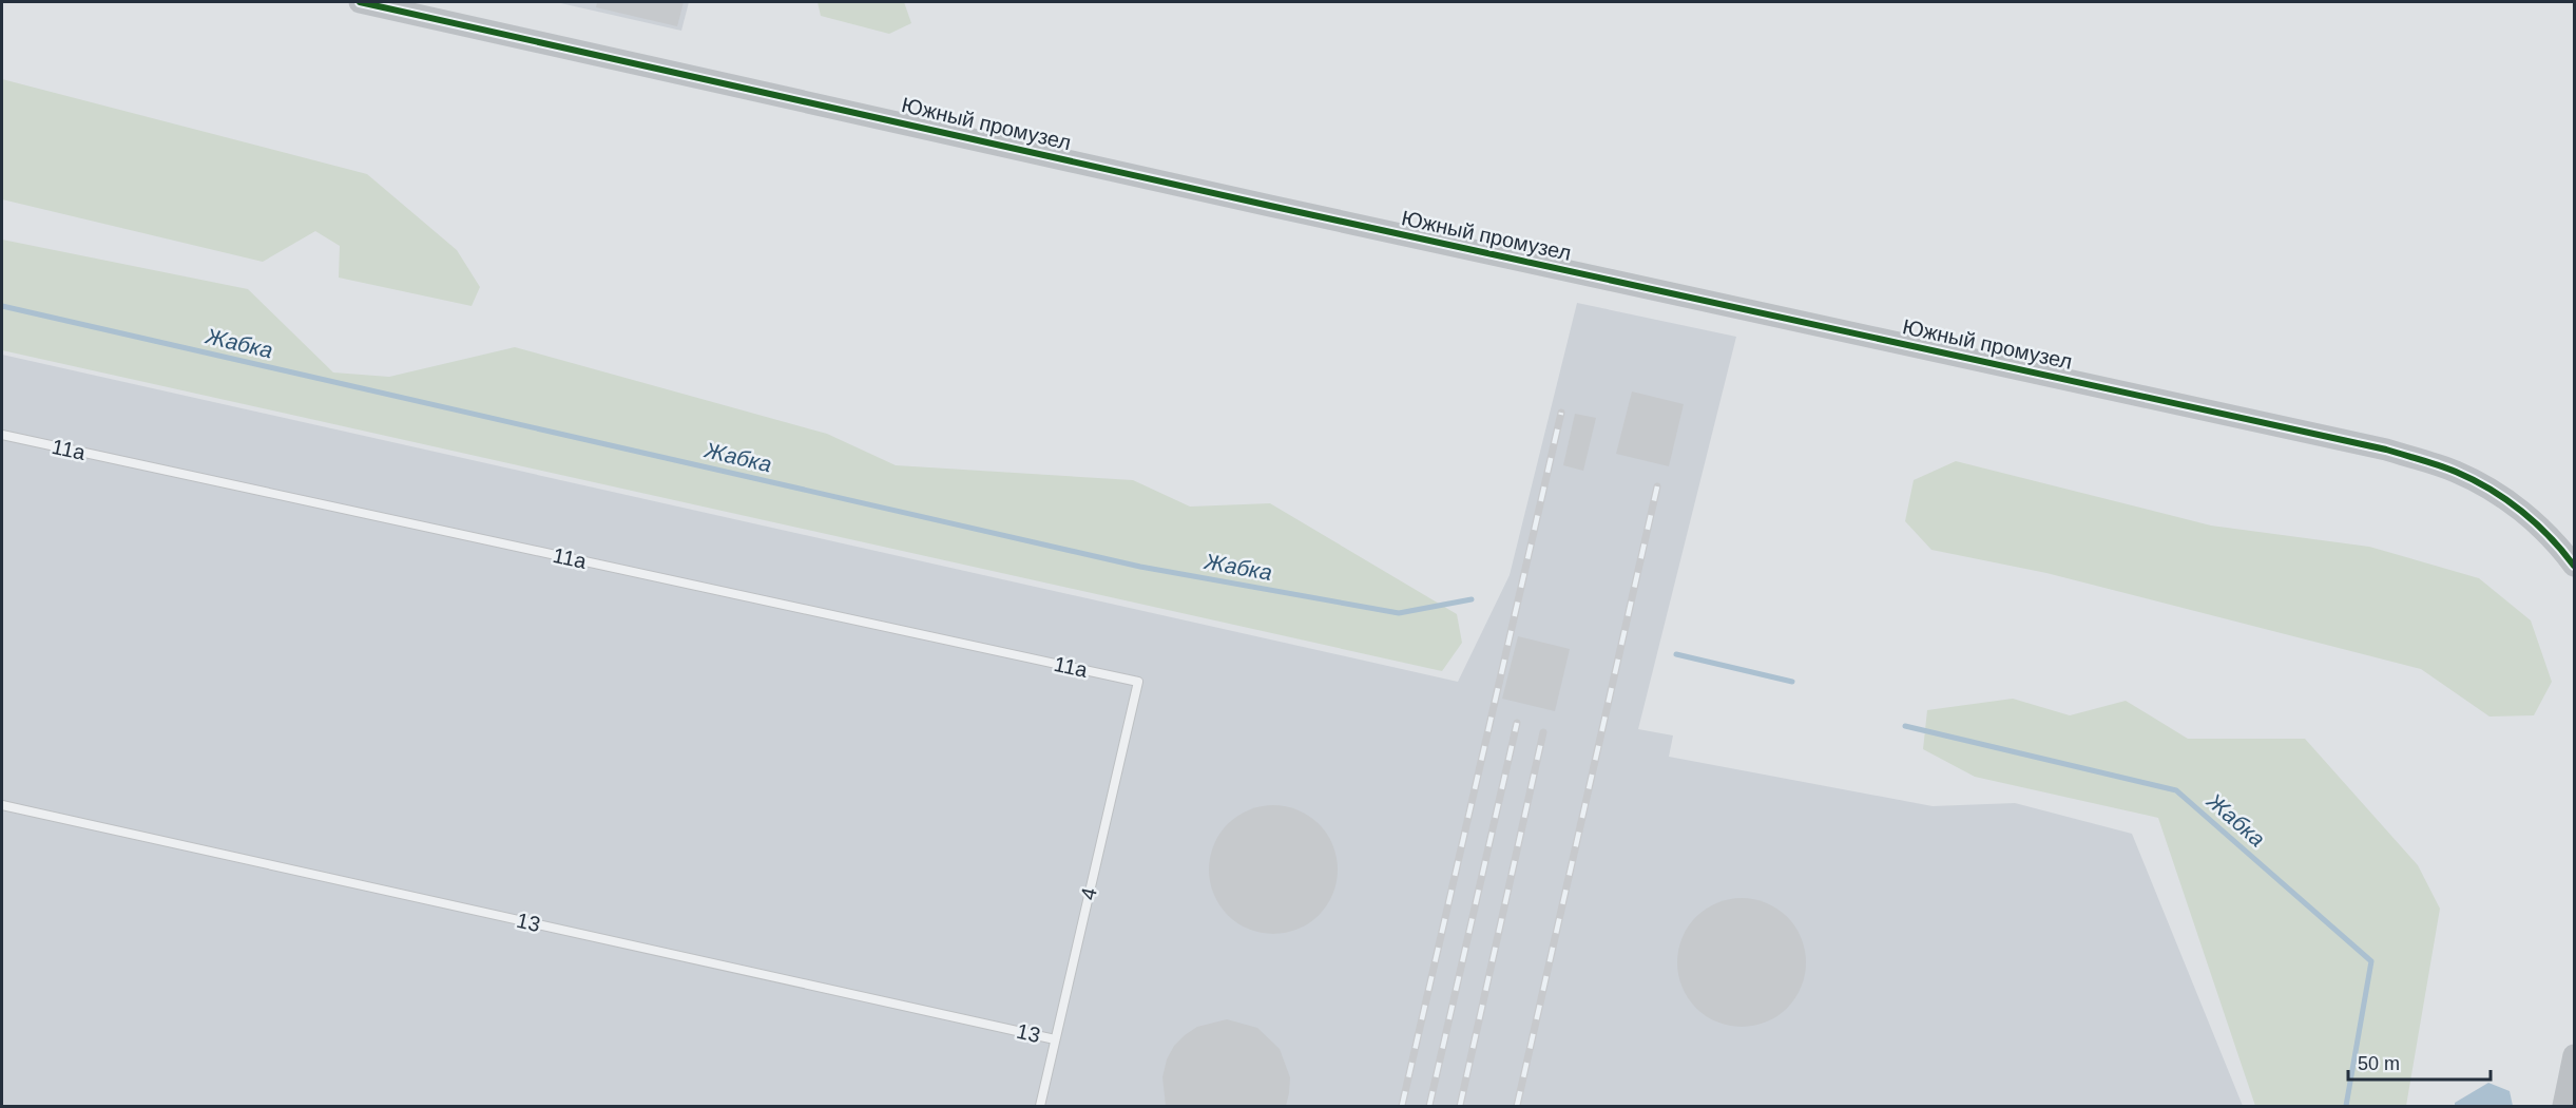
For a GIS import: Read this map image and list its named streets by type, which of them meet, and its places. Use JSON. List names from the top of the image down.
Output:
{
  "streets": {
    "street": ["Южный промузел"],
    "lane": ["11a", "4", "13"]
  },
  "crossings": [
    ["11a", "4"],
    ["4", "13"]
  ],
  "water": ["Жабка"],
  "scale_bar": "50 m"
}
